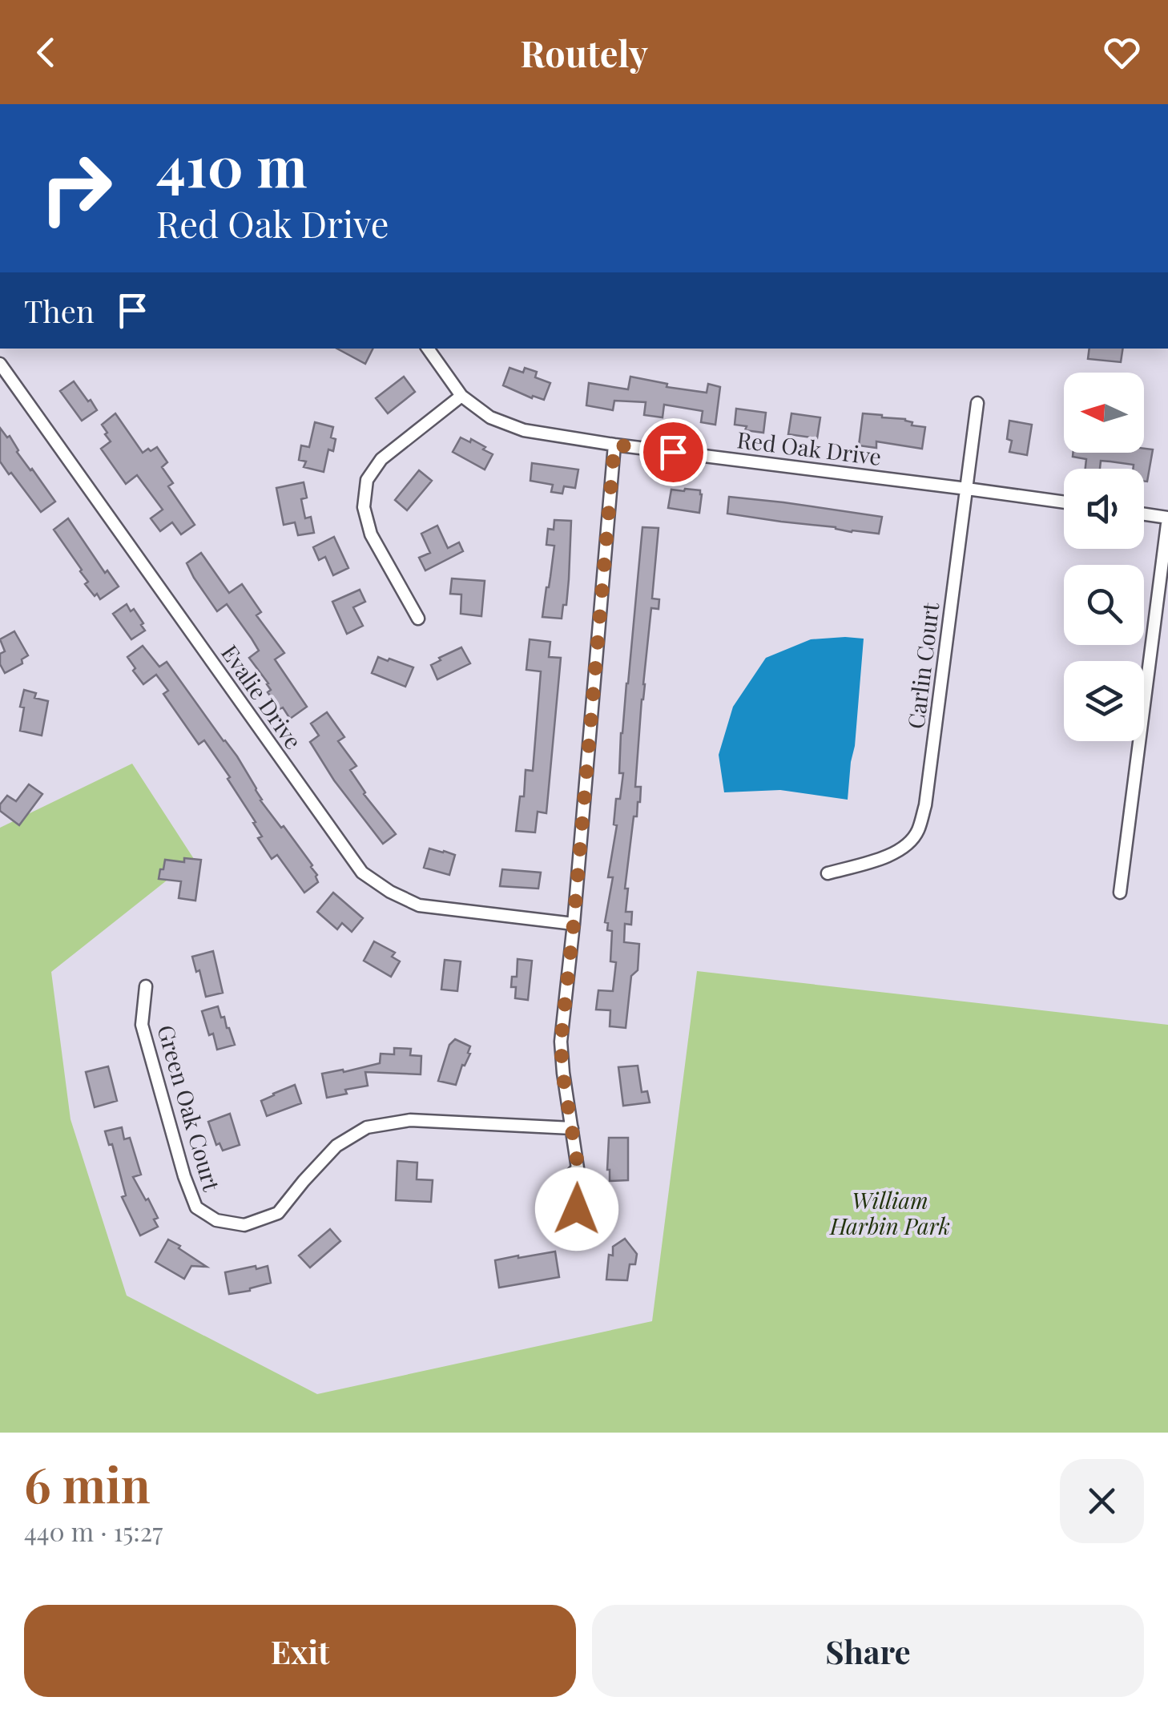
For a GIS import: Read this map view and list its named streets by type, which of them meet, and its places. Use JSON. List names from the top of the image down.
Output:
{
  "streets": {
    "street": [
      "Red Oak Drive",
      "Carlin Court",
      "Evalie Drive",
      "Green Oak Court"
    ]
  },
  "crossings": [
    ["Red Oak Drive", "Carlin Court"]
  ],
  "parks": ["William Harbin Park"],
  "north": "left",
  "page": {
    "header": "Routely",
    "turn": ["410 m", "Red Oak Drive"],
    "then": "Then",
    "heading": ["6 min", "440 m · 15:27"],
    "buttons": ["Exit", "Share"]
  }
}
